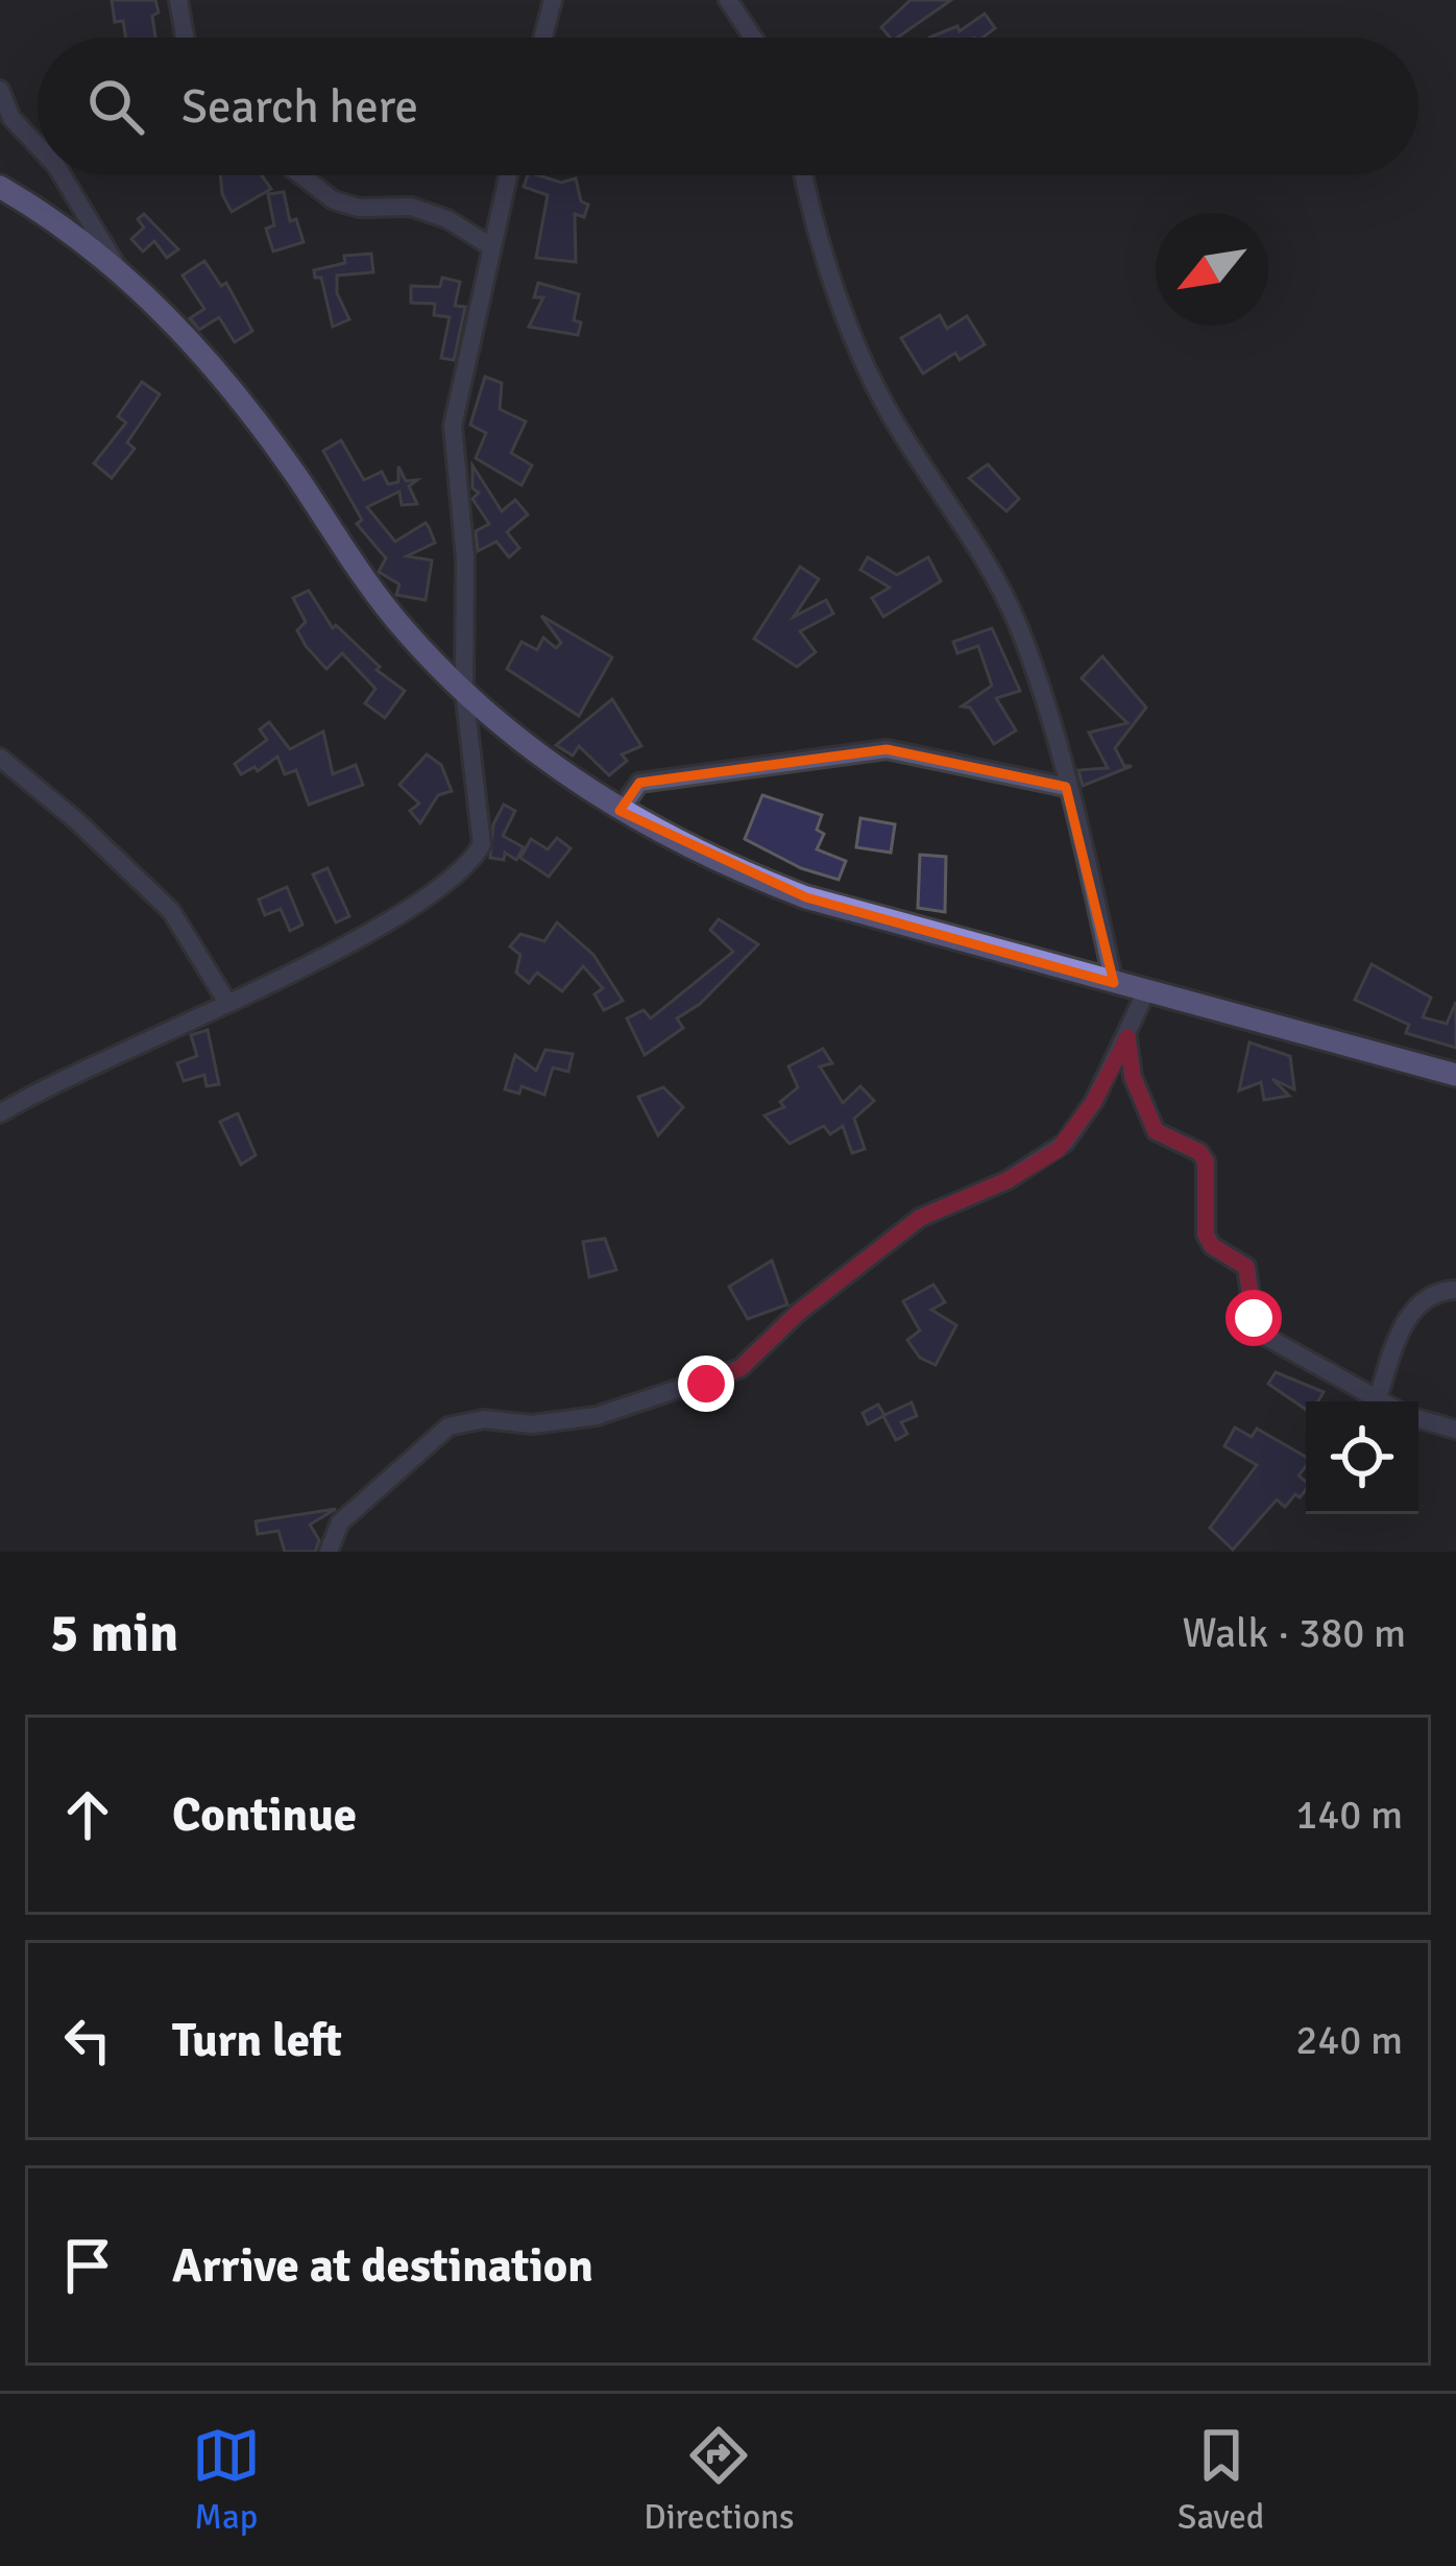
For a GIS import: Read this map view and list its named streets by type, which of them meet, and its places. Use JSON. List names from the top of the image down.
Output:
{
  "north": "bottom left",
  "page": {
    "search": "Search here",
    "heading": ["5 min", "Walk · 380 m"],
    "list": [
      ["Continue", "140 m"],
      ["Turn left", "240 m"],
      "Arrive at destination"
    ],
    "nav": ["Map", "Directions", "Saved"]
  }
}
